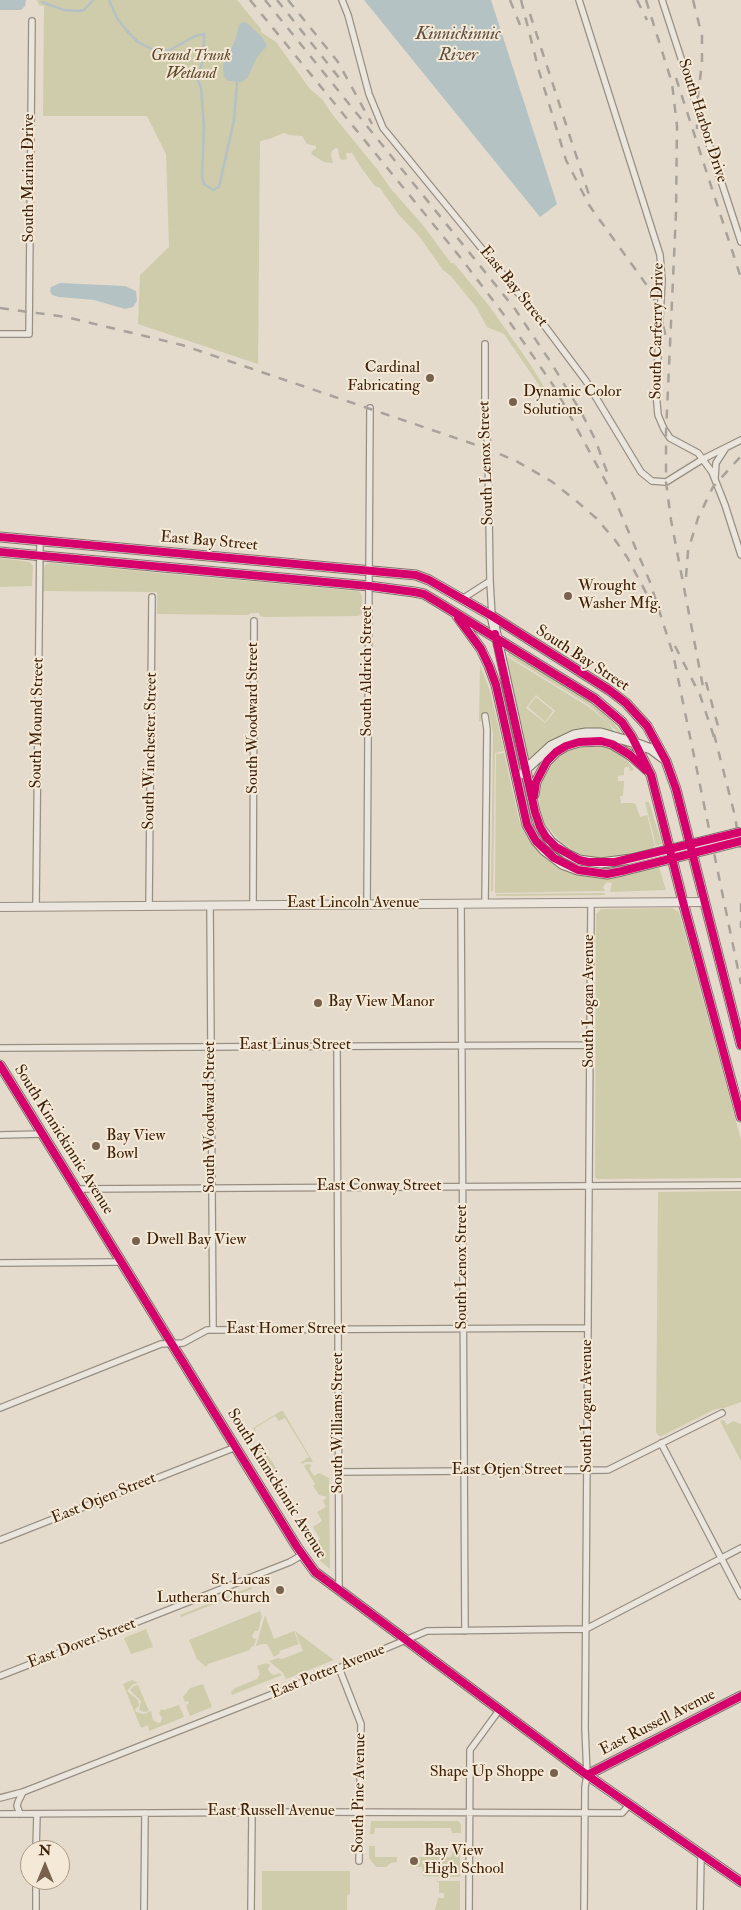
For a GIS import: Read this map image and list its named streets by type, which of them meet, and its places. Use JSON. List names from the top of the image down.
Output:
{
  "streets": {
    "main road": [
      "East Bay Street",
      "South Bay Street",
      "South Kinnickinnic Avenue",
      "East Russell Avenue"
    ],
    "street": [
      "South Harbor Drive",
      "South Marina Drive",
      "South Carferry Drive",
      "South Lenox Street",
      "South Aldrich Street",
      "South Woodward Street",
      "South Mound Street",
      "South Winchester Street",
      "East Lincoln Avenue",
      "South Logan Avenue",
      "East Linus Street",
      "East Conway Street",
      "East Homer Street",
      "South Williams Street",
      "East Otjen Street",
      "East Dover Street",
      "East Potter Avenue",
      "South Pine Avenue"
    ]
  },
  "crossings": [
    ["East Bay Street", "South Carferry Drive"],
    ["East Bay Street", "South Bay Street"],
    ["East Bay Street", "South Aldrich Street"],
    ["East Bay Street", "South Mound Street"],
    ["South Lenox Street", "South Bay Street"],
    ["South Lenox Street", "East Lincoln Avenue"],
    ["South Lenox Street", "East Linus Street"],
    ["South Lenox Street", "East Conway Street"],
    ["South Lenox Street", "East Homer Street"],
    ["South Lenox Street", "East Otjen Street"],
    ["South Lenox Street", "East Potter Avenue"],
    ["South Bay Street", "East Lincoln Avenue"],
    ["South Aldrich Street", "East Lincoln Avenue"],
    ["South Woodward Street", "East Lincoln Avenue"],
    ["South Woodward Street", "East Linus Street"],
    ["South Woodward Street", "East Conway Street"],
    ["South Woodward Street", "East Homer Street"],
    ["South Mound Street", "East Lincoln Avenue"],
    ["South Winchester Street", "East Lincoln Avenue"],
    ["East Lincoln Avenue", "South Logan Avenue"],
    ["South Logan Avenue", "East Linus Street"],
    ["South Logan Avenue", "South Kinnickinnic Avenue"],
    ["South Logan Avenue", "East Conway Street"],
    ["South Logan Avenue", "East Homer Street"],
    ["South Logan Avenue", "East Otjen Street"],
    ["South Logan Avenue", "East Potter Avenue"],
    ["South Logan Avenue", "East Russell Avenue"],
    ["East Linus Street", "South Williams Street"],
    ["South Kinnickinnic Avenue", "East Conway Street"],
    ["South Kinnickinnic Avenue", "East Homer Street"],
    ["South Kinnickinnic Avenue", "South Williams Street"],
    ["South Kinnickinnic Avenue", "East Otjen Street"],
    ["South Kinnickinnic Avenue", "East Dover Street"],
    ["South Kinnickinnic Avenue", "East Potter Avenue"],
    ["South Kinnickinnic Avenue", "East Russell Avenue"],
    ["East Conway Street", "South Williams Street"],
    ["East Homer Street", "South Williams Street"],
    ["South Williams Street", "East Otjen Street"],
    ["East Potter Avenue", "South Pine Avenue"],
    ["East Russell Avenue", "South Pine Avenue"]
  ],
  "water": ["Kinnickinnic River"],
  "parks": ["Grand Trunk Wetland"],
  "places": [
    "Cardinal Fabricating",
    "Dynamic Color Solutions",
    "Wrought Washer Mfg.",
    "Bay View Manor",
    "Bay View Bowl",
    "Dwell Bay View",
    "St. Lucas Lutheran Church",
    "Shape Up Shoppe",
    "Bay View High School"
  ],
  "north": "top"
}
